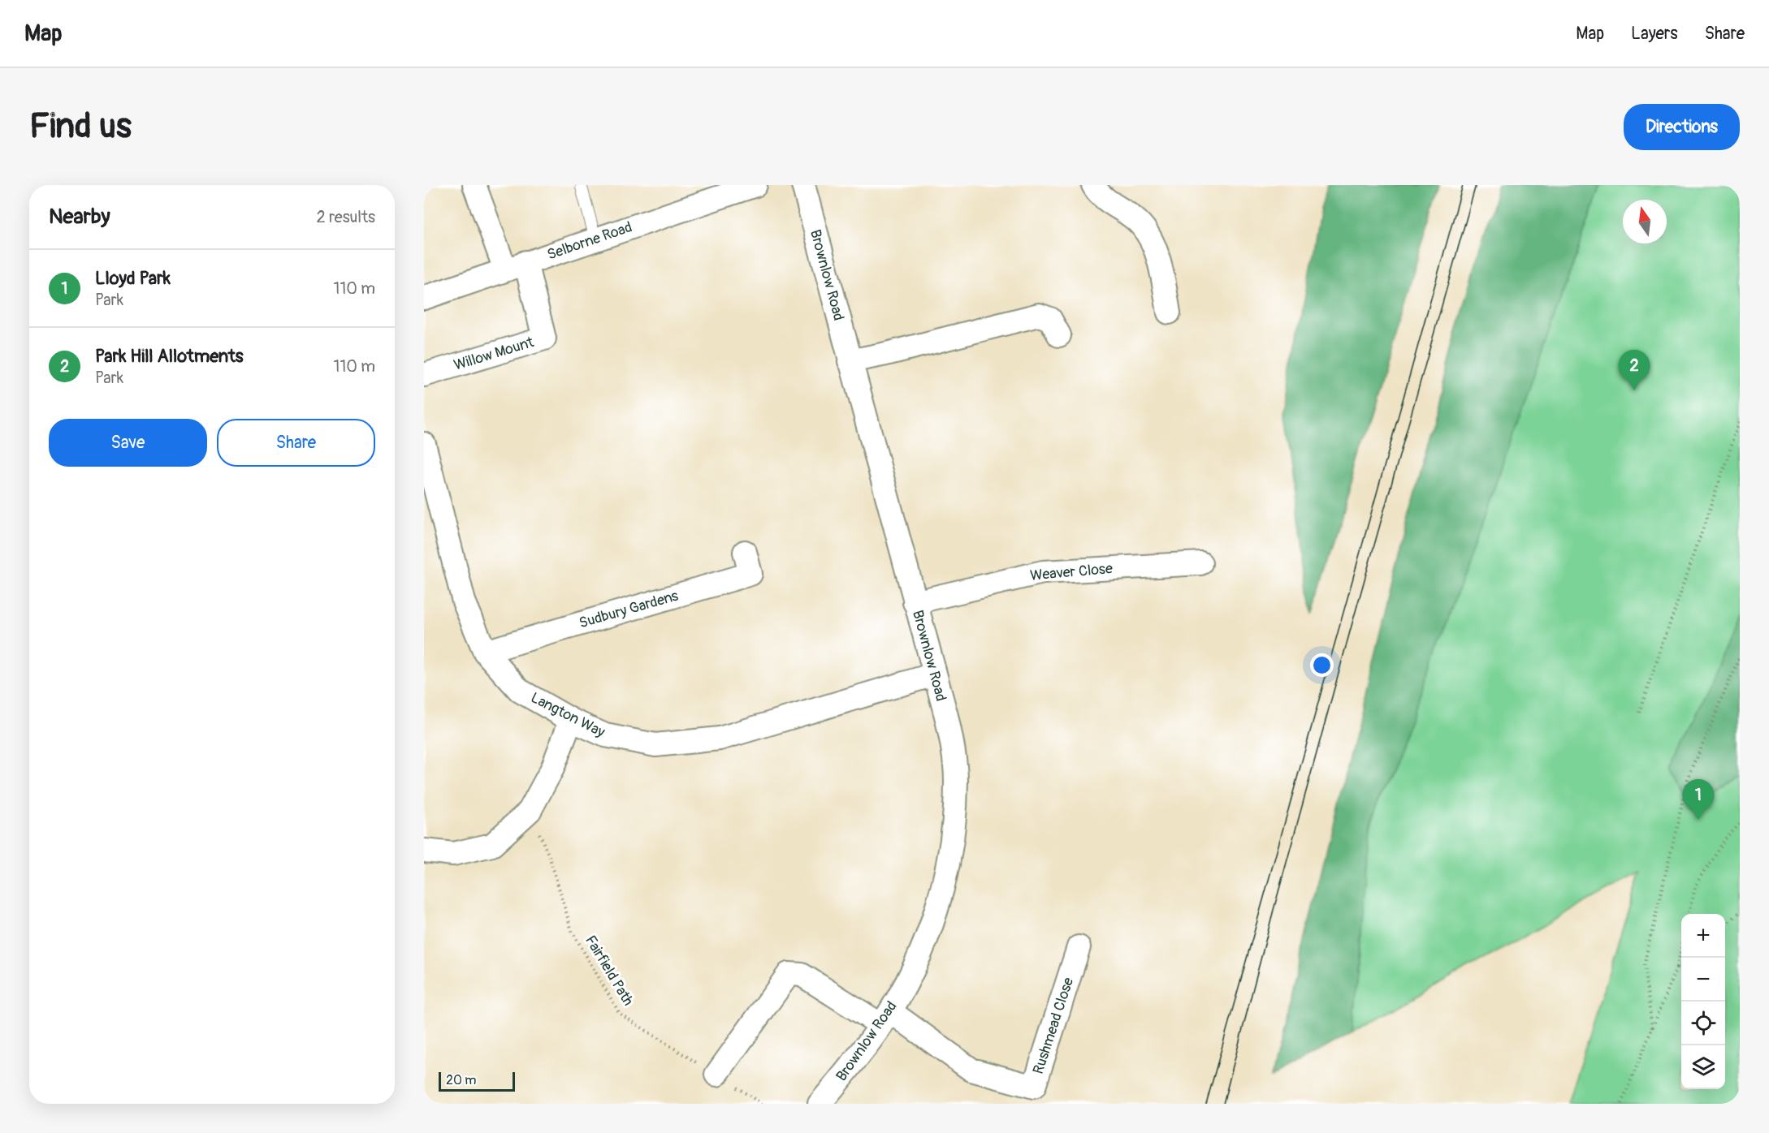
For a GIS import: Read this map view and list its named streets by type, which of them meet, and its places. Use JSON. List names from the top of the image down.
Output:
{
  "streets": {
    "street": [
      "Selborne Road",
      "Brownlow Road",
      "Willow Mount",
      "Weaver Close",
      "Sudbury Gardens",
      "Langton Way",
      "Rushmead Close"
    ],
    "path": ["Fairfield Path"]
  },
  "crossings": [
    ["Selborne Road", "Willow Mount"],
    ["Brownlow Road", "Weaver Close"],
    ["Brownlow Road", "Langton Way"],
    ["Brownlow Road", "Rushmead Close"],
    ["Sudbury Gardens", "Langton Way"]
  ],
  "scale_bar": "20 m",
  "north": "top",
  "page": {
    "header": "Map",
    "nav": ["Map", "Layers", "Share"],
    "buttons": [
      "Directions",
      ["Save", "Share"]
    ],
    "title": "Find us",
    "heading": ["Nearby", "2 results"],
    "list": [
      {
        "mark": "1",
        "name": "Lloyd Park",
        "note": "Park",
        "value": "110 m"
      },
      {
        "mark": "2",
        "name": "Park Hill Allotments",
        "note": "Park",
        "value": "110 m"
      }
    ],
    "pins": ["2", "1"],
    "map_buttons": ["+", "−"],
    "scale": "20 m"
  }
}
